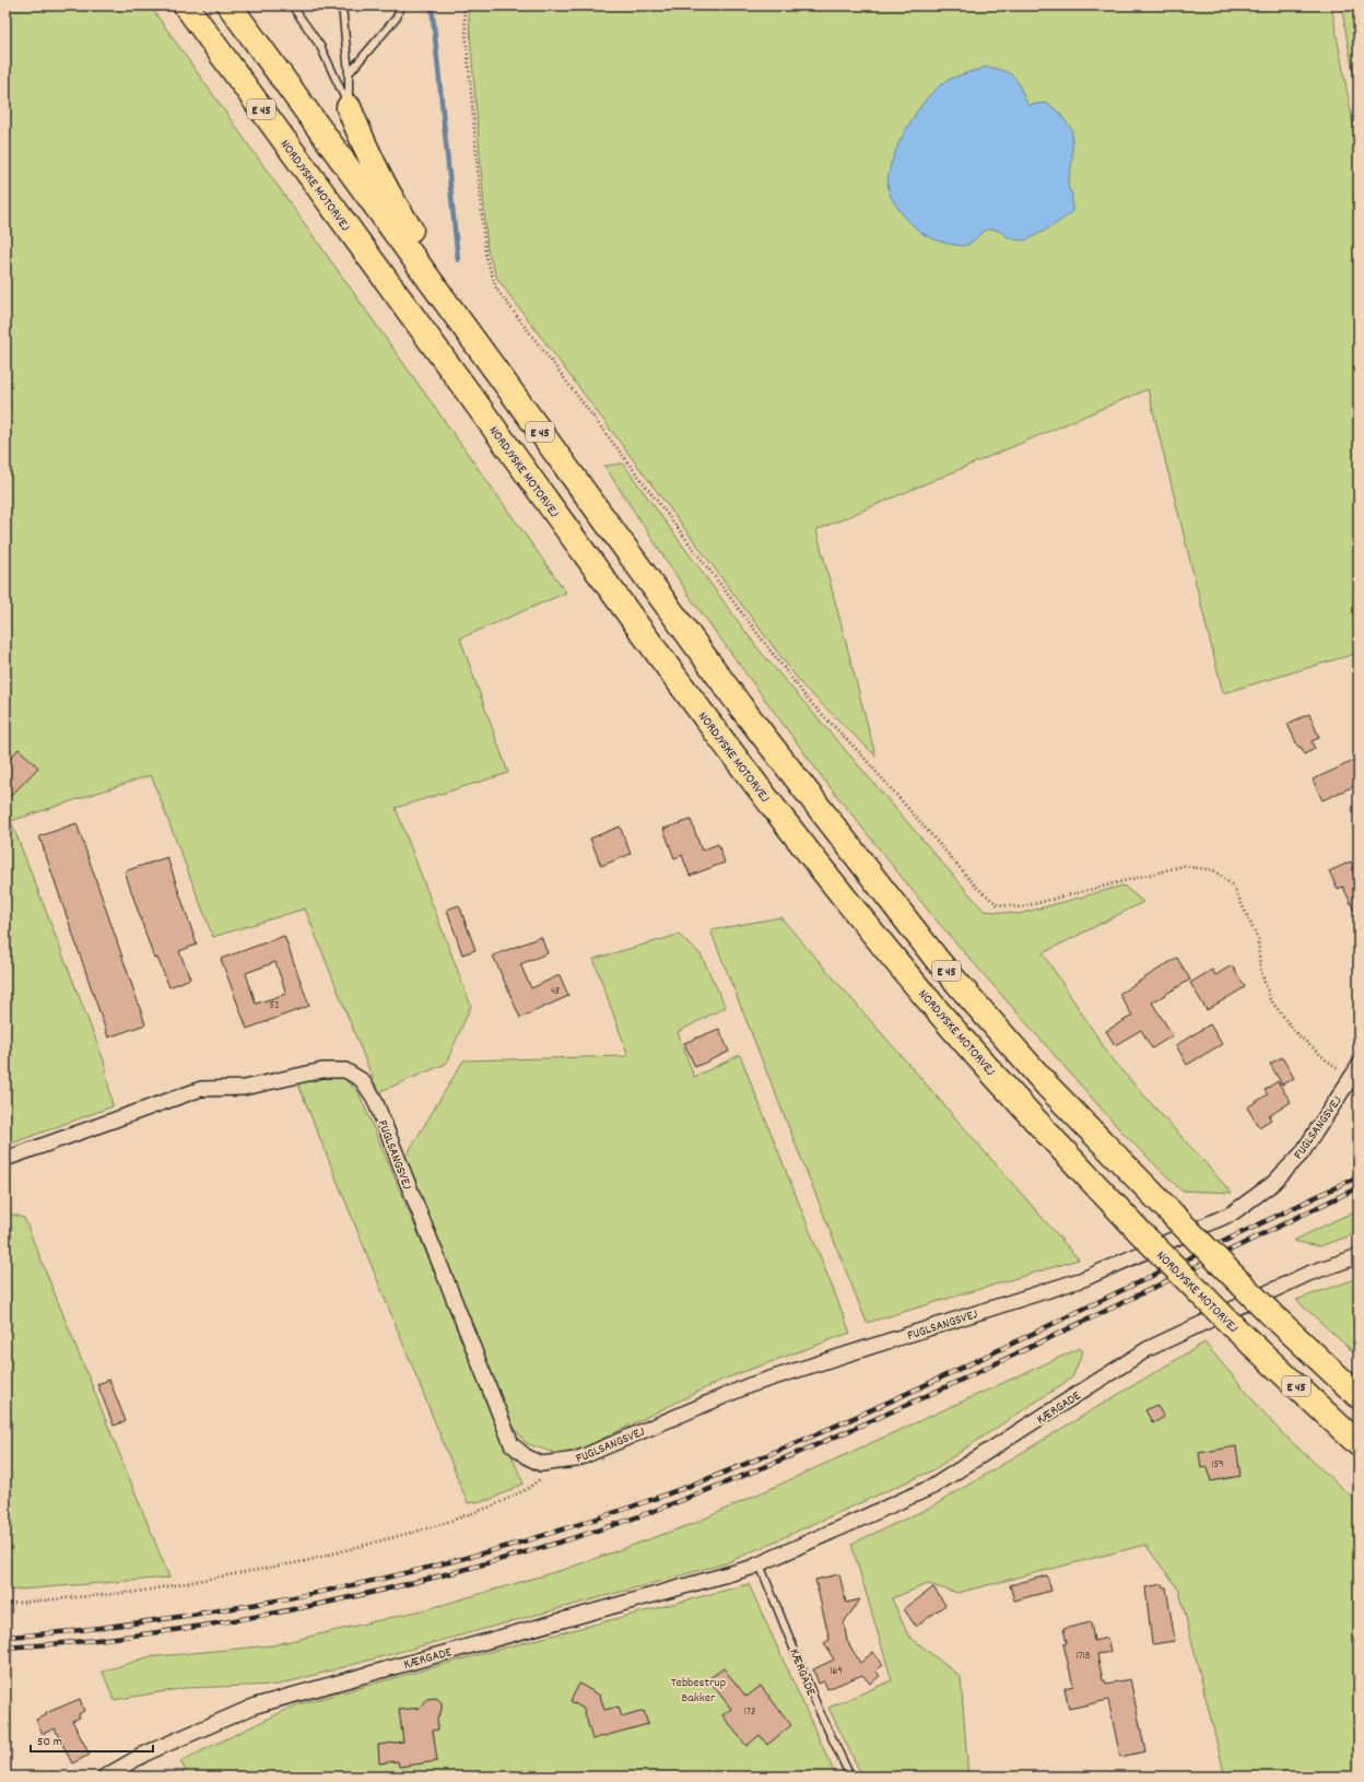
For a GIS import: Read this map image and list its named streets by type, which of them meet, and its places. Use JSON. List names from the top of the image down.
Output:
{
  "streets": {
    "highway": ["E 45", "NORDJYSKE MOTORVEJ"],
    "street": ["FUGLSANGSVEJ", "KÆRGADE"]
  },
  "parks": ["Tebbestrup Bakker"],
  "house_numbers": [
    "48",
    "52",
    "159",
    "171B",
    "169",
    "173"
  ],
  "scale_bar": "50 m"
}
